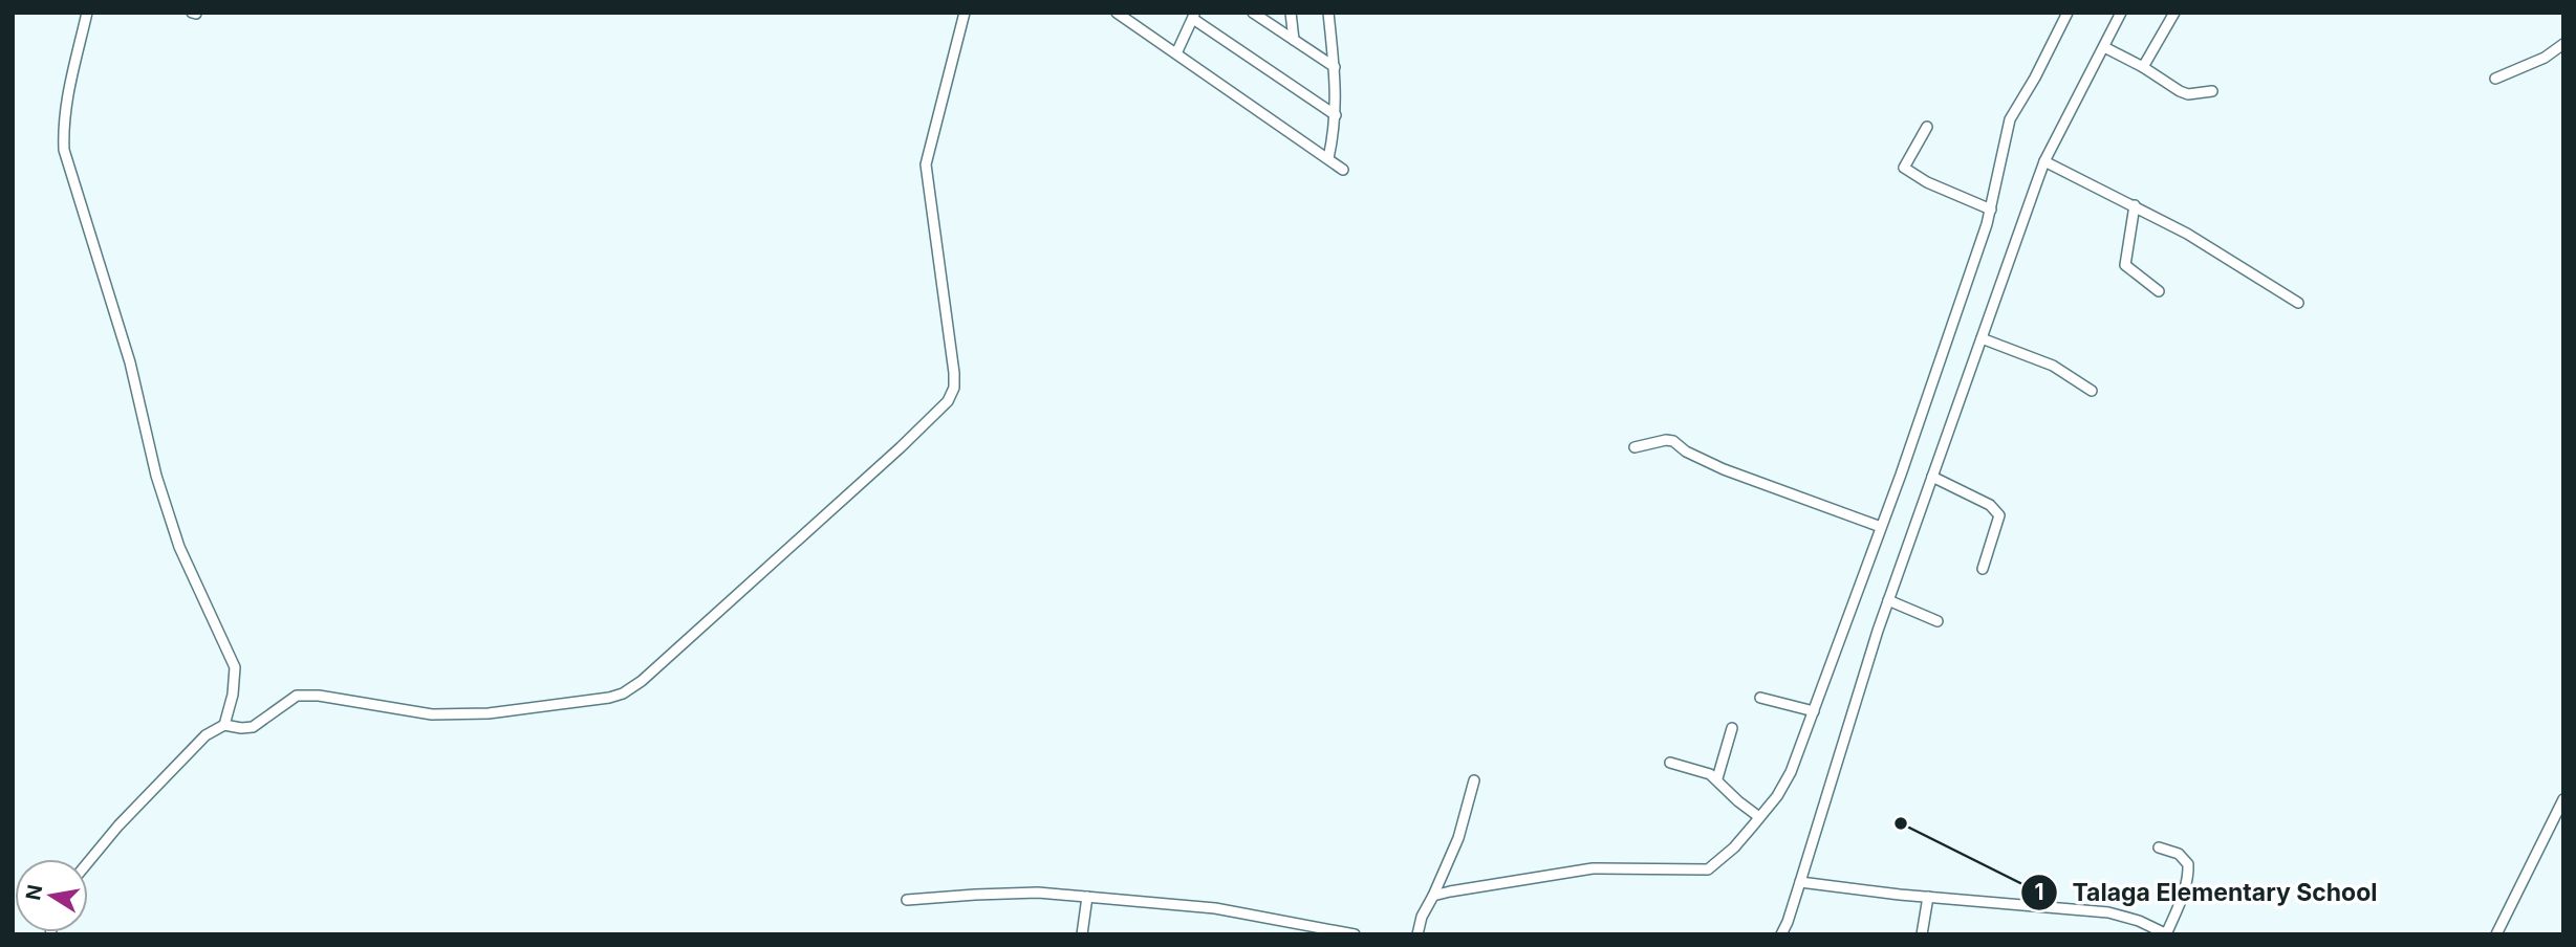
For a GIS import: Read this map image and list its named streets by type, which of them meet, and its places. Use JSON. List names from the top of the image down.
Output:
{
  "places": ["Talaga Elementary School"],
  "north": "left"
}
